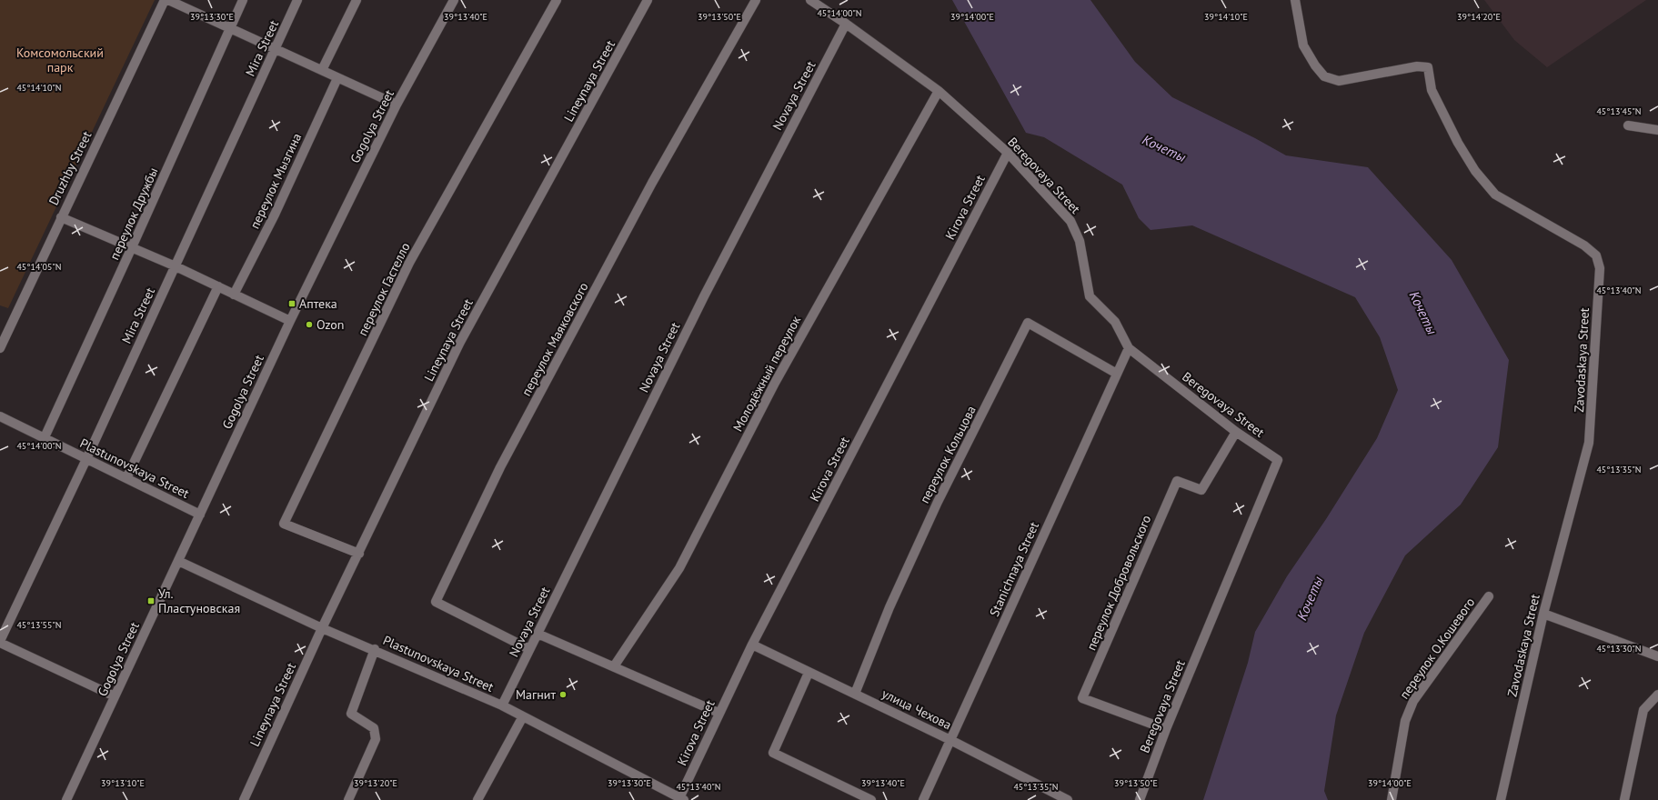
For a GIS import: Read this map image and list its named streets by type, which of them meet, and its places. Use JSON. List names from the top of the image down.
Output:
{
  "streets": {
    "street": [
      "Mira Street",
      "Lineynaya Street",
      "Novaya Street",
      "Gogolya Street",
      "Druzhby Street",
      "Beregovaya Street",
      "переулок Мызгина",
      "Kirova Street",
      "переулок Дружбы",
      "переулок Гастелло",
      "переулок Маяковского",
      "Zavodaskaya Street",
      "Молодёжный переулок",
      "переулок Кольцова",
      "Plastunovskaya Street",
      "Stanichnaya Street",
      "переулок Добровольского",
      "переулок О.Кошевого",
      "улица Чехова"
    ]
  },
  "crossings": [
    ["Mira Street", "Plastunovskaya Street"],
    ["Lineynaya Street", "переулок Гастелло"],
    ["Lineynaya Street", "Plastunovskaya Street"],
    ["Novaya Street", "Beregovaya Street"],
    ["Novaya Street", "переулок Маяковского"],
    ["Novaya Street", "Plastunovskaya Street"],
    ["Gogolya Street", "Plastunovskaya Street"],
    ["Beregovaya Street", "Kirova Street"],
    ["Beregovaya Street", "Молодёжный переулок"],
    ["Beregovaya Street", "Stanichnaya Street"],
    ["Beregovaya Street", "переулок Добровольского"],
    ["Kirova Street", "Plastunovskaya Street"],
    ["Kirova Street", "улица Чехова"],
    ["переулок Дружбы", "Plastunovskaya Street"],
    ["переулок Кольцова", "Stanichnaya Street"],
    ["переулок Кольцова", "улица Чехова"],
    ["Stanichnaya Street", "улица Чехова"]
  ],
  "water": ["Кочеты"],
  "parks": ["Комсомольский парк"],
  "places": {
    "transit": ["Аптека", "Ул. Пластуновская"],
    "other": ["Ozon", "Магнит"]
  },
  "coordinates": [
    "45°14'00\"N",
    "39°13'30\"E",
    "39°13'40\"E",
    "39°13'50\"E",
    "39°14'00\"E",
    "39°14'10\"E",
    "39°14'20\"E",
    "45°14'10\"N",
    "45°13'45\"N",
    "45°14'05\"N",
    "45°13'40\"N",
    "45°13'35\"N",
    "45°13'55\"N",
    "45°13'30\"N",
    "39°13'10\"E",
    "39°13'20\"E"
  ]
}
